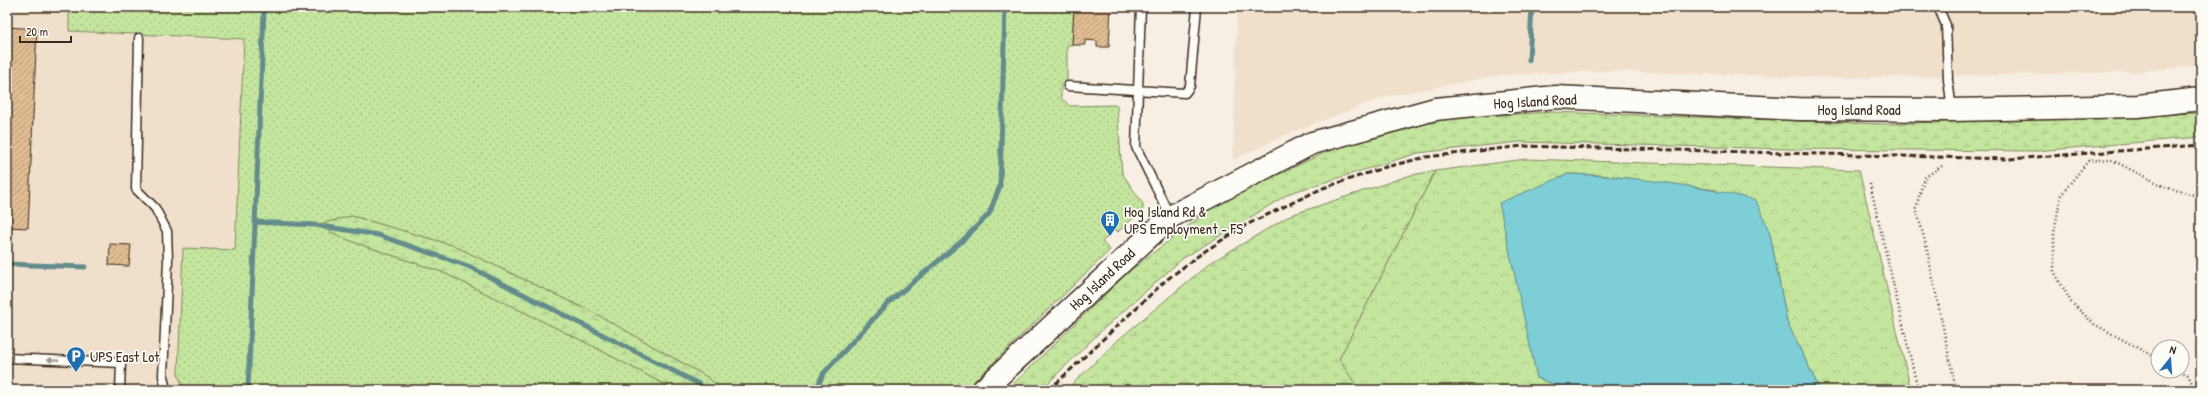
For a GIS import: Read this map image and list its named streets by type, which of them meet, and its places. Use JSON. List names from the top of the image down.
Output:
{
  "streets": {
    "street": ["Hog Island Road"]
  },
  "places": {
    "building": ["Hog Island Rd & UPS Employment - FS"],
    "parking": ["UPS East Lot"]
  },
  "scale_bar": "20 m",
  "north": "top"
}
